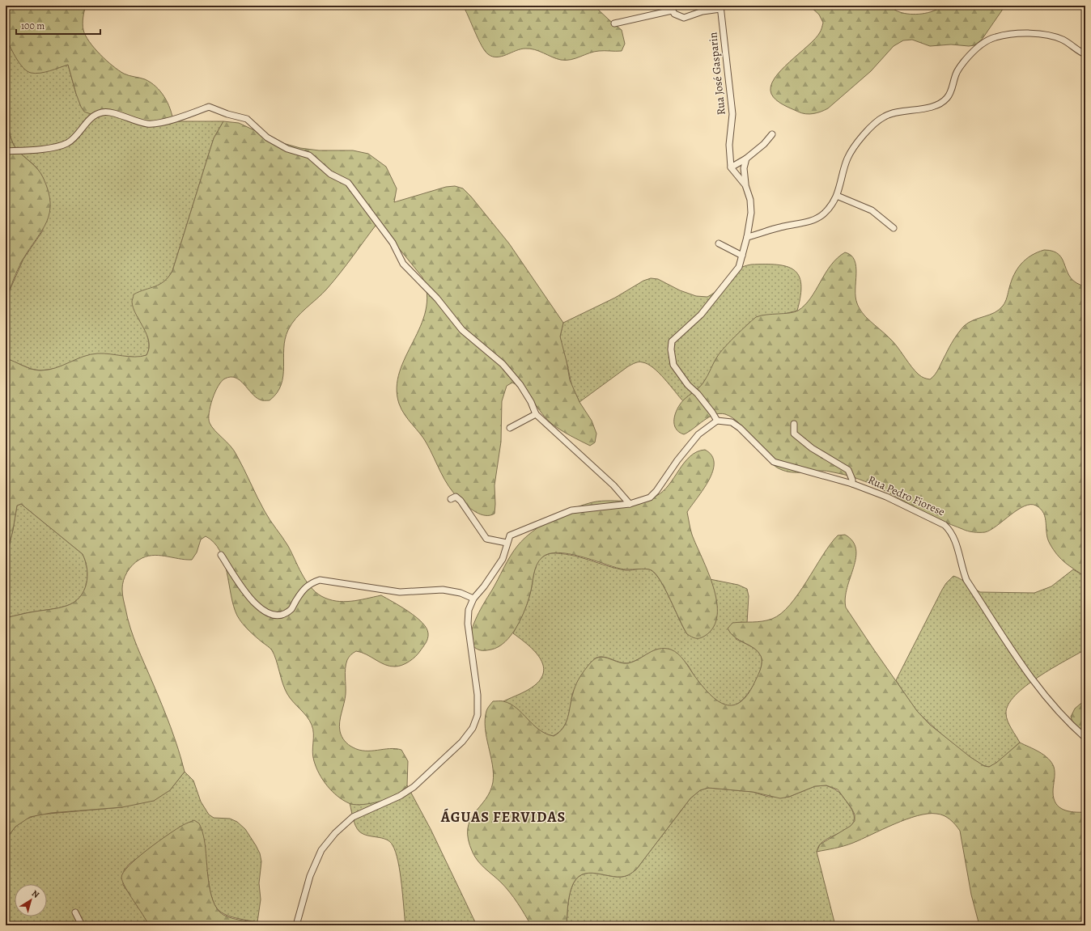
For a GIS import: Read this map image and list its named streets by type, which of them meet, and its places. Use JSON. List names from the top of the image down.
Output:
{
  "streets": {
    "street": ["Rua José Gasparin", "Rua Pedro Fiorese"]
  },
  "districts": ["ÁGUAS FERVIDAS"],
  "scale_bar": "100 m",
  "north": "top right"
}
